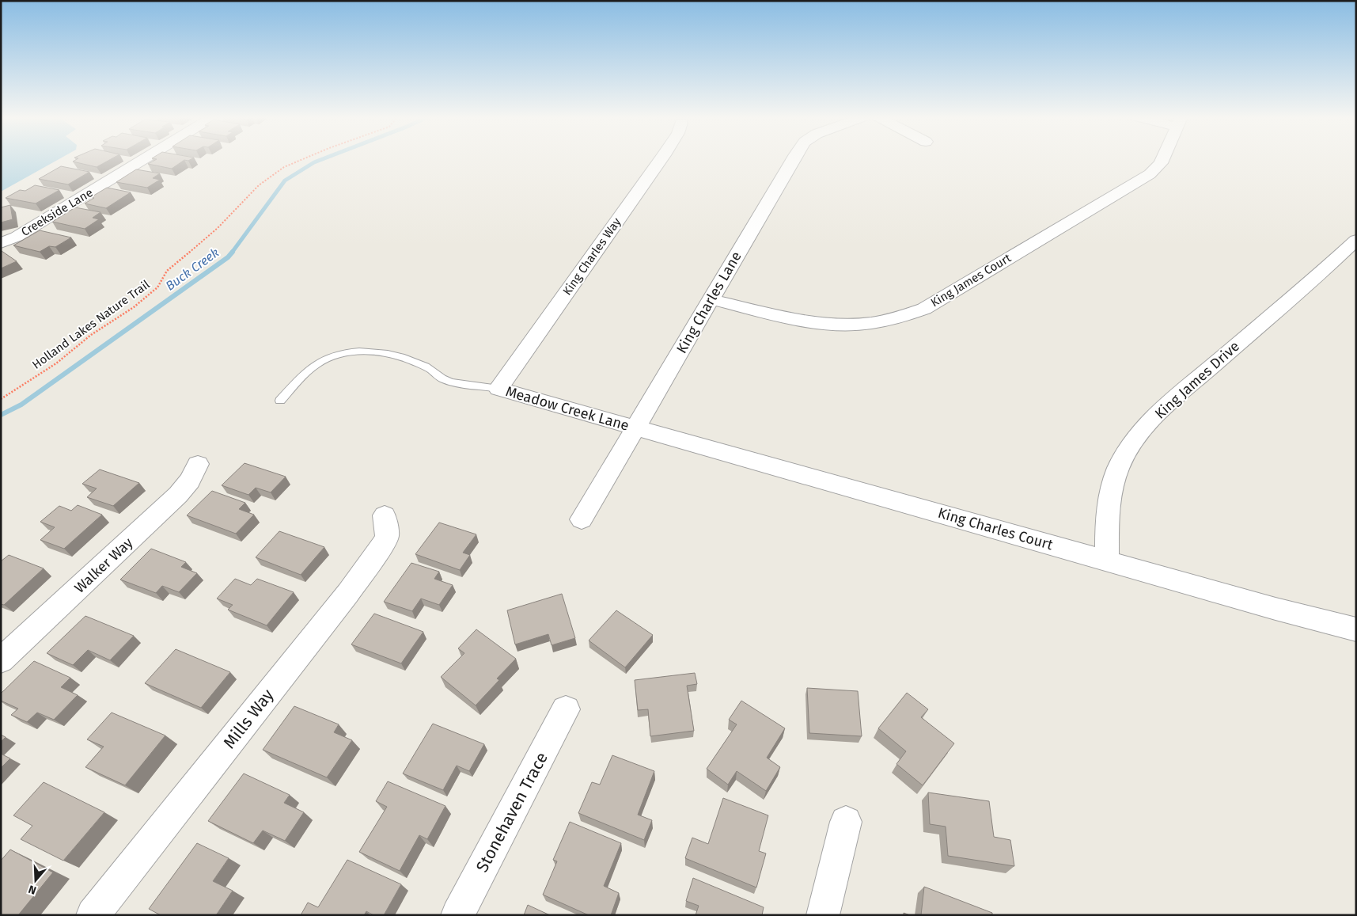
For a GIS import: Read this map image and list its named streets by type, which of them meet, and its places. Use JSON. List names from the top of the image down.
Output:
{
  "streets": {
    "street": [
      "Creekside Lane",
      "King Charles Way",
      "King James Court",
      "King Charles Lane",
      "King James Drive",
      "Meadow Creek Lane",
      "King Charles Court",
      "Walker Way",
      "Mills Way",
      "Stonehaven Trace"
    ],
    "path": ["Holland Lakes Nature Trail"]
  },
  "crossings": [
    ["King Charles Way", "Meadow Creek Lane"],
    ["King James Court", "King Charles Lane"],
    ["King Charles Lane", "Meadow Creek Lane"],
    ["King Charles Lane", "King Charles Court"],
    ["King James Drive", "King Charles Court"],
    ["Meadow Creek Lane", "King Charles Court"]
  ],
  "water": ["Buck Creek"],
  "north": "bottom"
}
